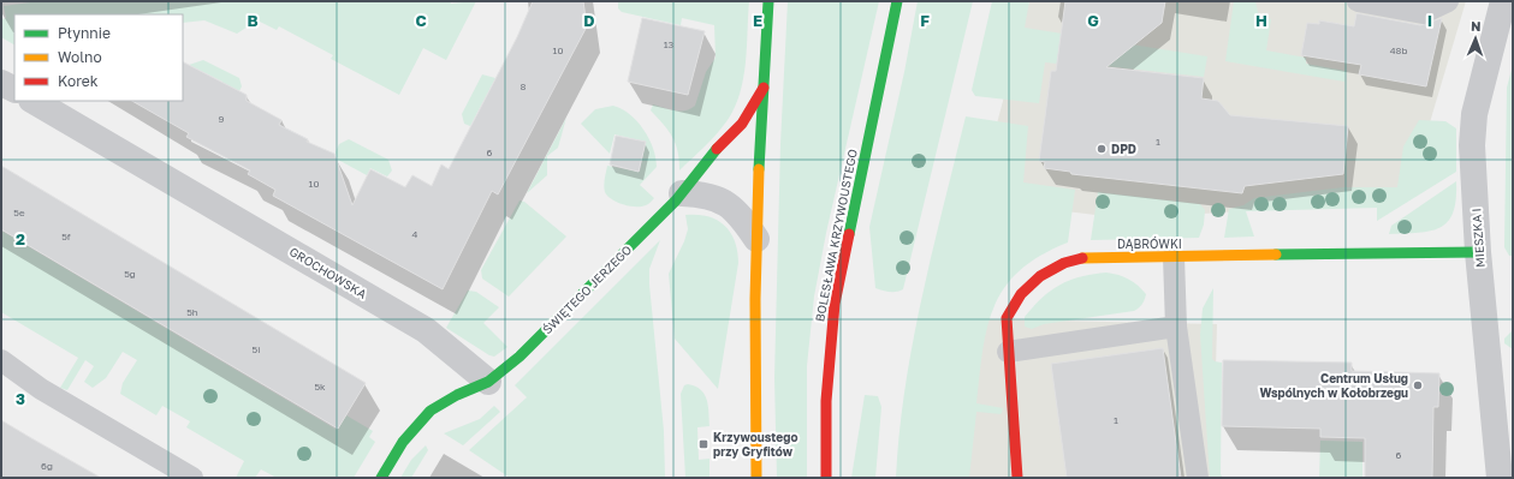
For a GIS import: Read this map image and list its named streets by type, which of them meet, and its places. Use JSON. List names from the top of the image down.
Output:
{
  "streets": {
    "street": [
      "BOLESŁAWA KRZYWOUSTEGO",
      "MIESZKA I",
      "DĄBRÓWKI",
      "GROCHOWSKA",
      "ŚWIĘTEGO JERZEGO"
    ]
  },
  "crossings": [
    ["MIESZKA I", "DĄBRÓWKI"],
    ["GROCHOWSKA", "ŚWIĘTEGO JERZEGO"]
  ],
  "places": {
    "other": ["DPD", "Centrum Usług Wspólnych w Kołobrzegu"],
    "transit": ["Krzywoustego przy Gryfitów"]
  },
  "house_numbers": [
    "13",
    "10",
    "48b",
    "8",
    "9",
    "1",
    "6",
    "10",
    "5e",
    "4",
    "5f",
    "5g",
    "5h",
    "5i",
    "5k",
    "1",
    "6",
    "6g"
  ],
  "legend": ["Płynnie", "Wolno", "Korek"],
  "north": "top",
  "grid": {
    "columns": [
      "B",
      "C",
      "D",
      "E",
      "F",
      "G",
      "H",
      "I"
    ],
    "rows": ["2", "3"]
  }
}
